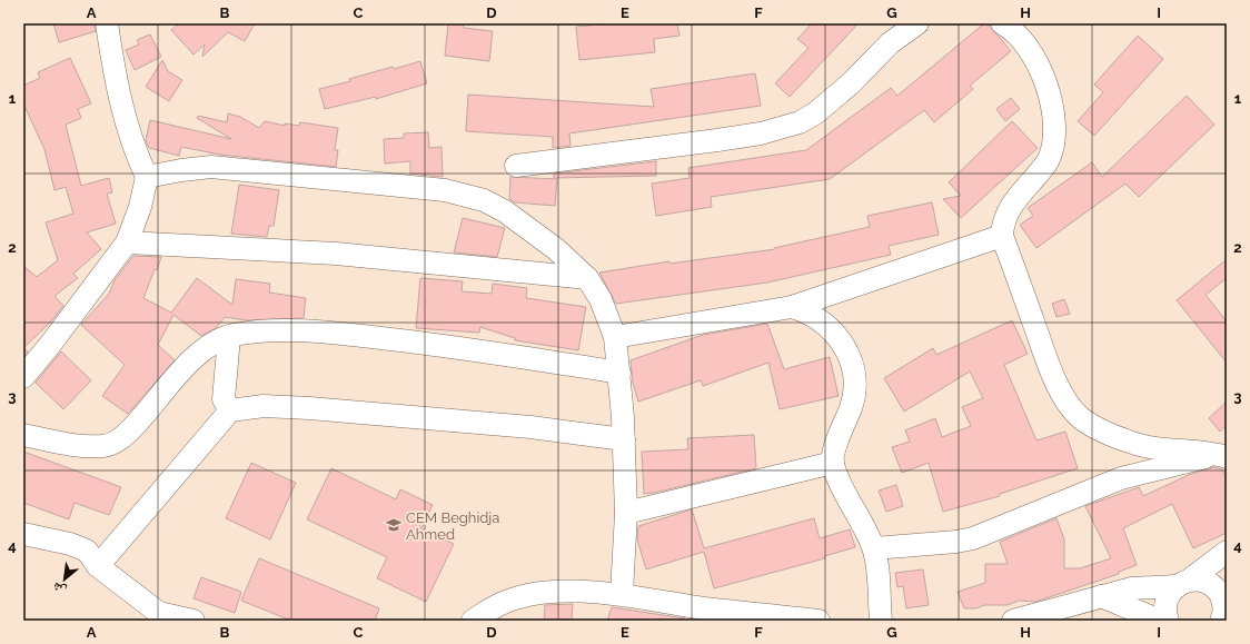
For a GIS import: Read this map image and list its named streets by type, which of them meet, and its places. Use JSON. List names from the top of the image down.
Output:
{
  "places": {
    "school or university": ["CEM Beghidja Ahmed"]
  },
  "north": "bottom left",
  "grid": {
    "columns": [
      "A",
      "B",
      "C",
      "D",
      "E",
      "F",
      "G",
      "H",
      "I"
    ],
    "rows": [
      "1",
      "2",
      "3",
      "4"
    ]
  }
}
